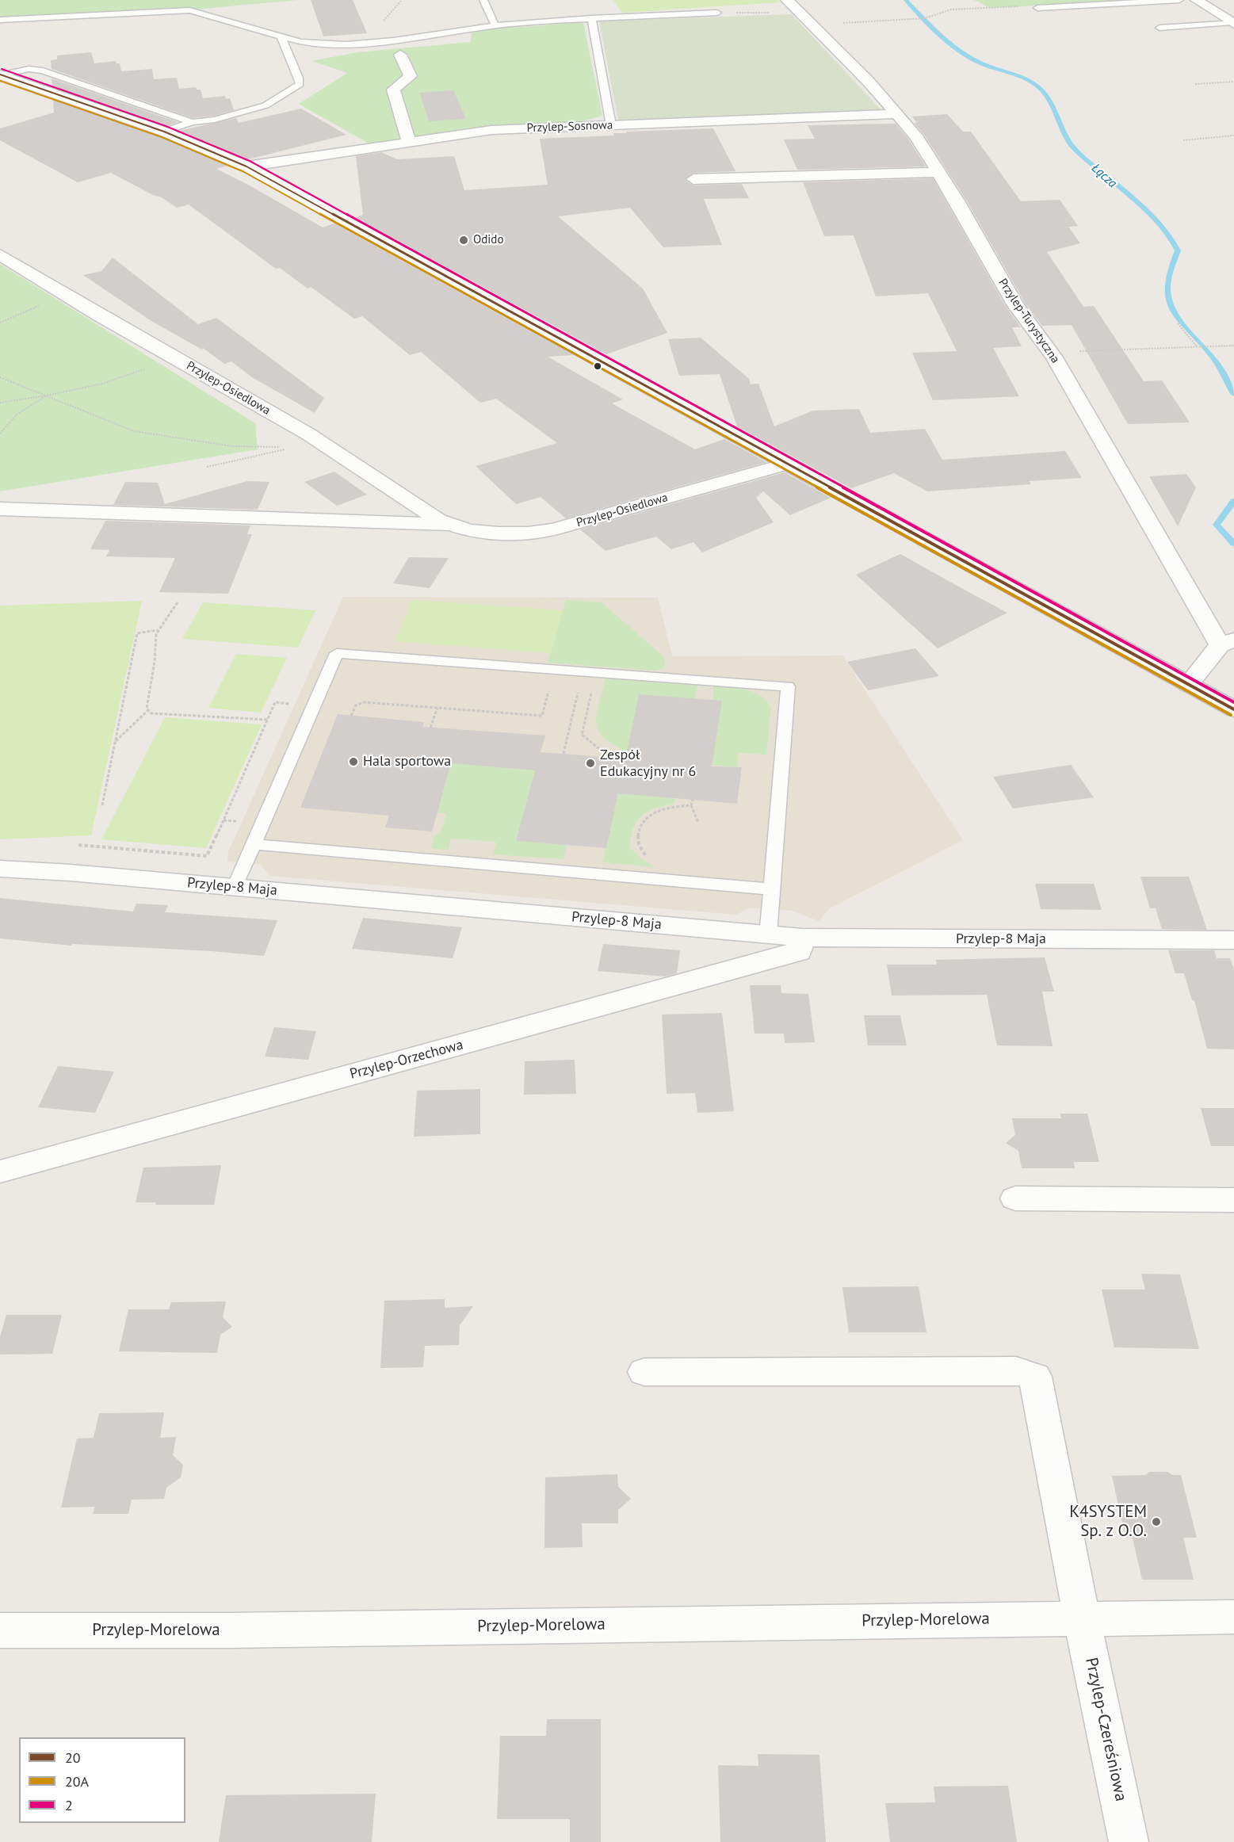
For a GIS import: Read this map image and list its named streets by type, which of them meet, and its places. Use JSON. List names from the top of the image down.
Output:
{
  "streets": {
    "street": [
      "Przylep-Sosnowa",
      "Przylep-Turystyczna",
      "Przylep-Osiedlowa",
      "Przylep-8 Maja",
      "Przylep-Orzechowa",
      "Przylep-Morelowa",
      "Przylep-Czereśniowa"
    ]
  },
  "crossings": [
    ["Przylep-Sosnowa", "Przylep-Turystyczna"],
    ["Przylep-8 Maja", "Przylep-Orzechowa"],
    ["Przylep-Morelowa", "Przylep-Czereśniowa"]
  ],
  "water": ["Łącza"],
  "places": [
    "Odido",
    "Hala sportowa",
    "Zespół Edukacyjny nr 6",
    "K4SYSTEM Sp. z O.O."
  ],
  "lines": ["transit line 2", "transit line 20", "transit line 20A"],
  "legend": ["20", "20A", "2"]
}
